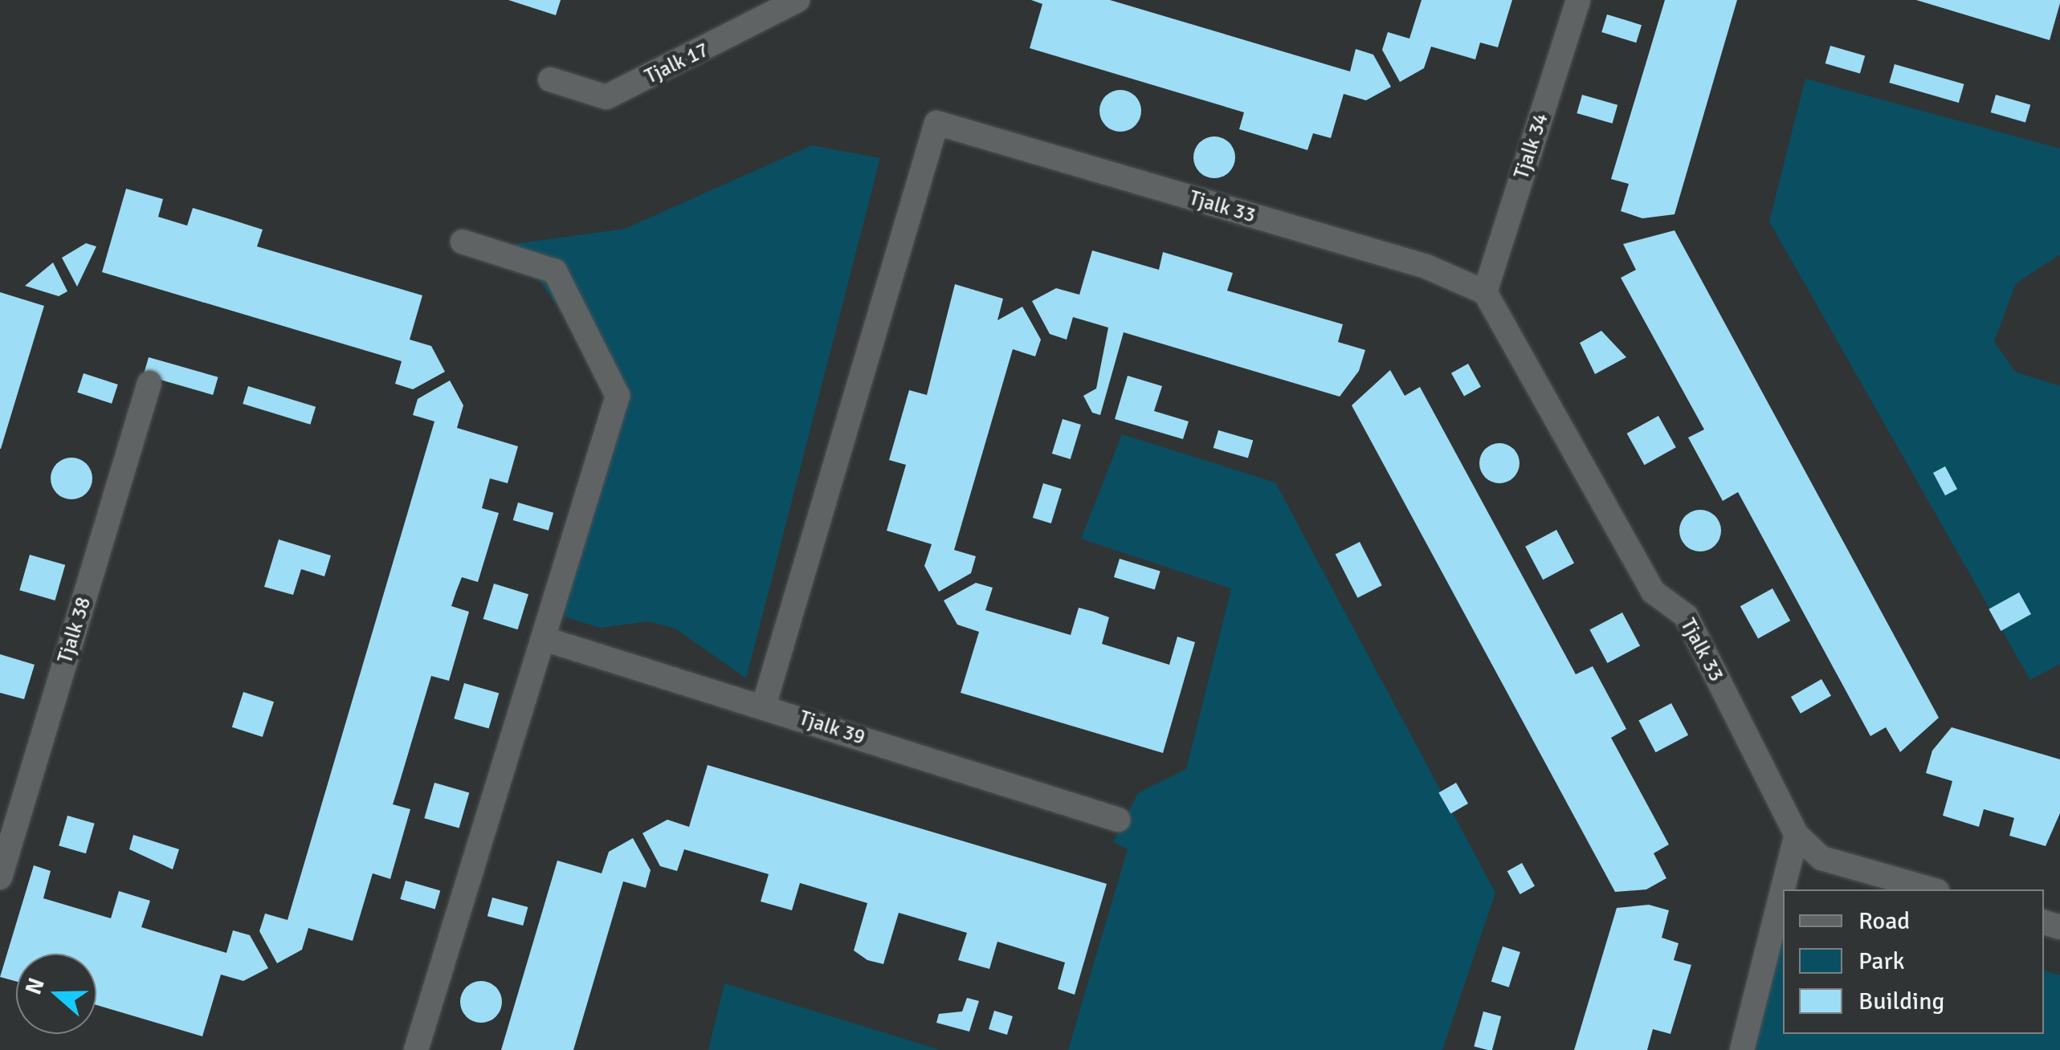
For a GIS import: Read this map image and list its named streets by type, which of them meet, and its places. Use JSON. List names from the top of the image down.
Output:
{
  "streets": {
    "street": [
      "Tjalk 17",
      "Tjalk 34",
      "Tjalk 33",
      "Tjalk 38",
      "Tjalk 39"
    ]
  },
  "crossings": [
    ["Tjalk 34", "Tjalk 33"],
    ["Tjalk 33", "Tjalk 39"]
  ],
  "legend": ["Road", "Park", "Building"],
  "north": "left"
}
